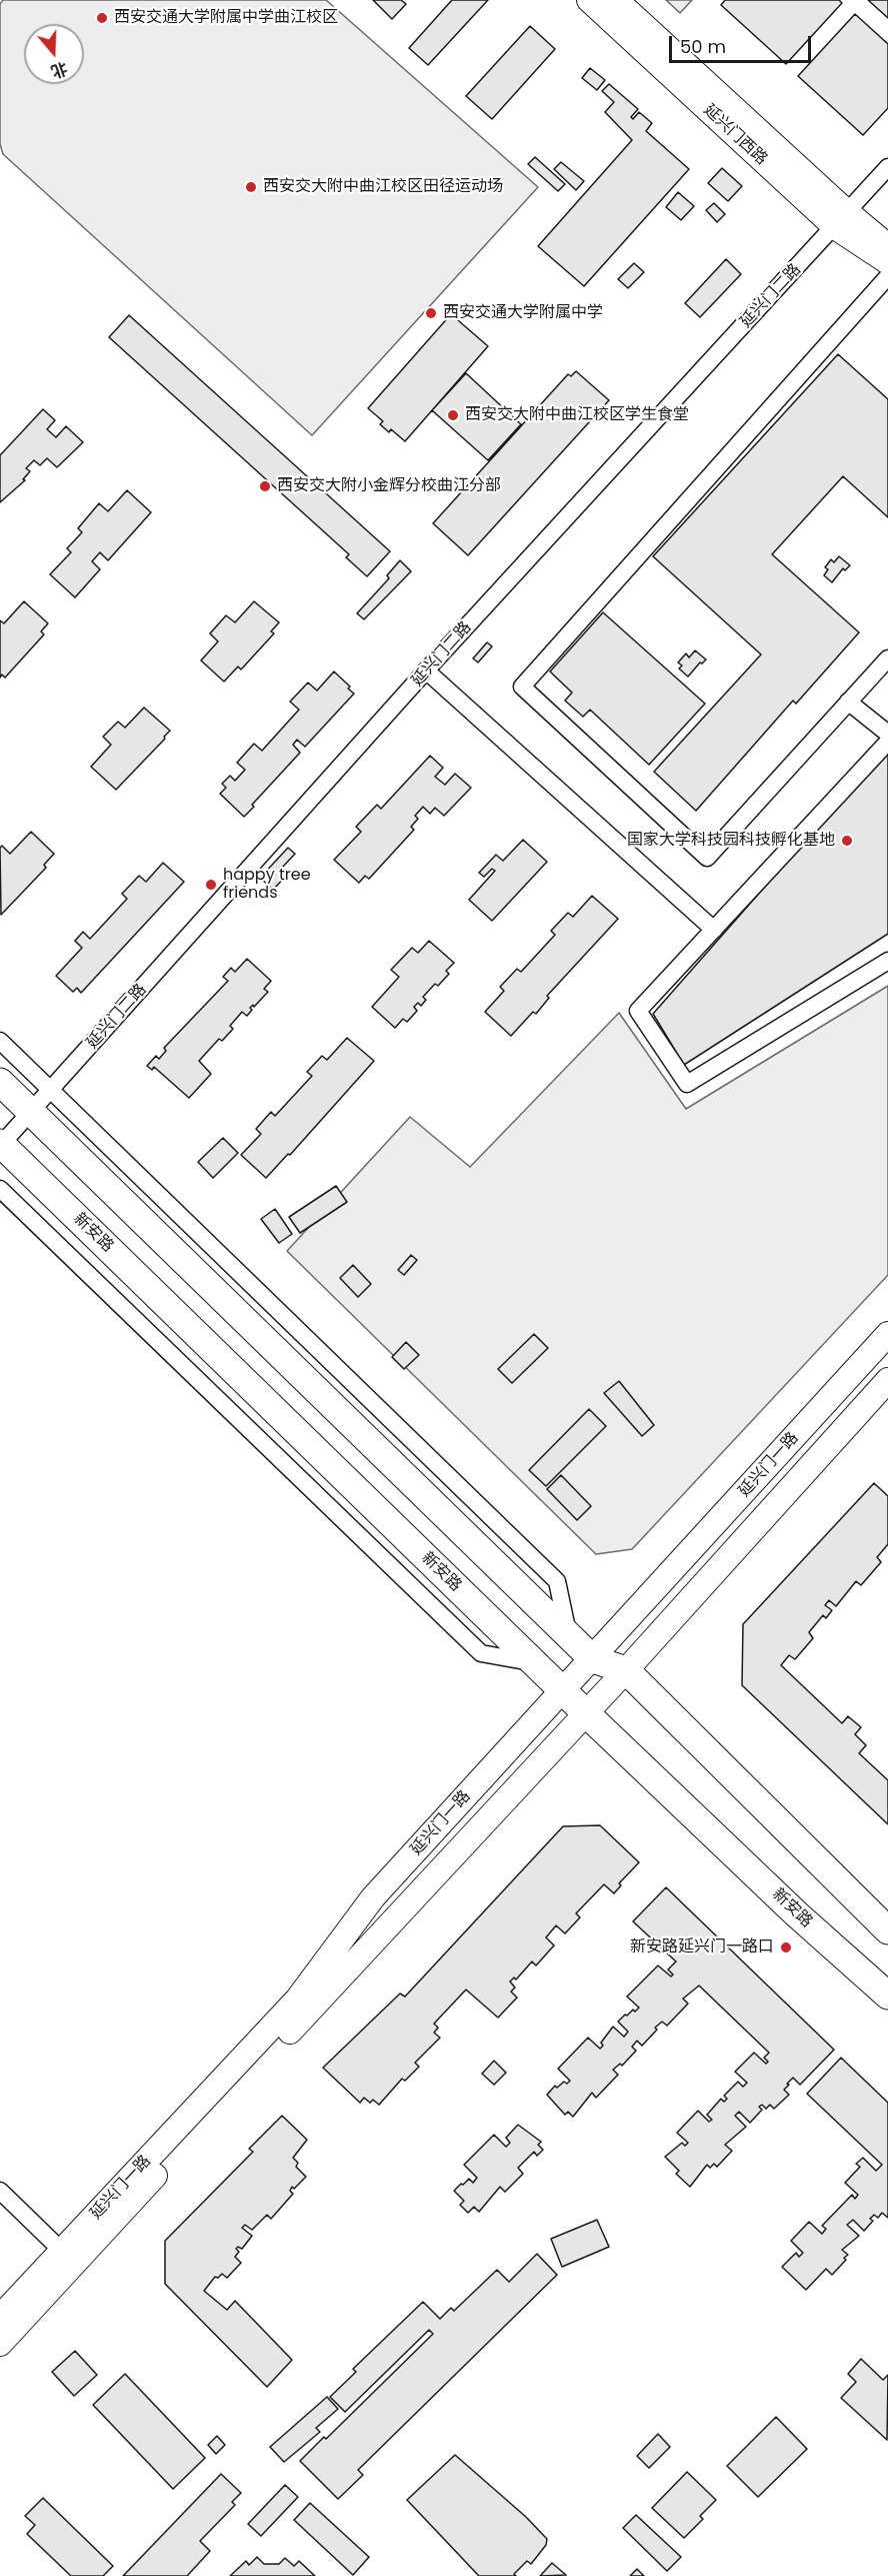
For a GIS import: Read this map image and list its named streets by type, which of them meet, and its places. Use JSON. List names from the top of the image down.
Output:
{
  "streets": {
    "main road": ["新安路"],
    "street": ["延兴门西路", "延兴门二路", "延兴门一路"]
  },
  "crossings": [
    ["延兴门西路", "延兴门二路"],
    ["延兴门二路", "新安路"],
    ["新安路", "延兴门一路"]
  ],
  "places": [
    "西安交通大学附属中学曲江校区",
    "西安交大附中曲江校区田径运动场",
    "西安交通大学附属中学",
    "西安交大附中曲江校区学生食堂",
    "西安交大附小金辉分校曲江分部",
    "国家大学科技园科技孵化基地",
    "happy tree friends",
    "新安路延兴门一路口"
  ],
  "scale_bar": "50 m",
  "north": "bottom"
}
